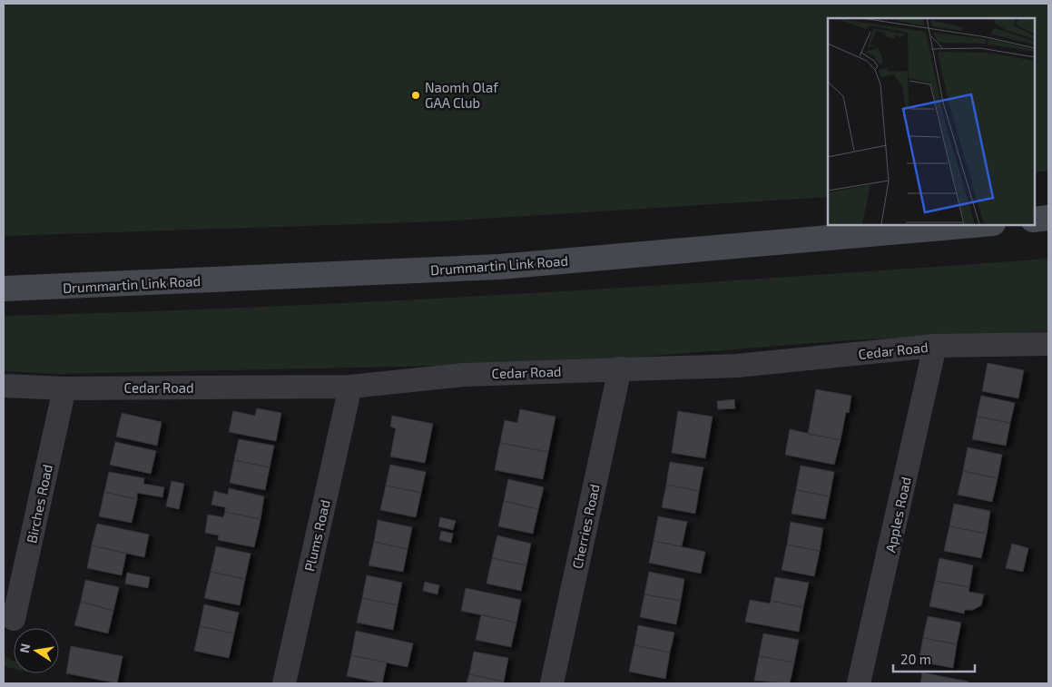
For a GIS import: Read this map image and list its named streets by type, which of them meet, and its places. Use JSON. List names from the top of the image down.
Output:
{
  "streets": {
    "main road": ["Drummartin Link Road"],
    "street": [
      "Cedar Road",
      "Birches Road",
      "Apples Road",
      "Cherries Road",
      "Plums Road"
    ]
  },
  "crossings": [
    ["Cedar Road", "Birches Road"],
    ["Cedar Road", "Apples Road"],
    ["Cedar Road", "Cherries Road"],
    ["Cedar Road", "Plums Road"]
  ],
  "places": ["Naomh Olaf GAA Club"],
  "scale_bar": "20 m",
  "north": "left"
}
